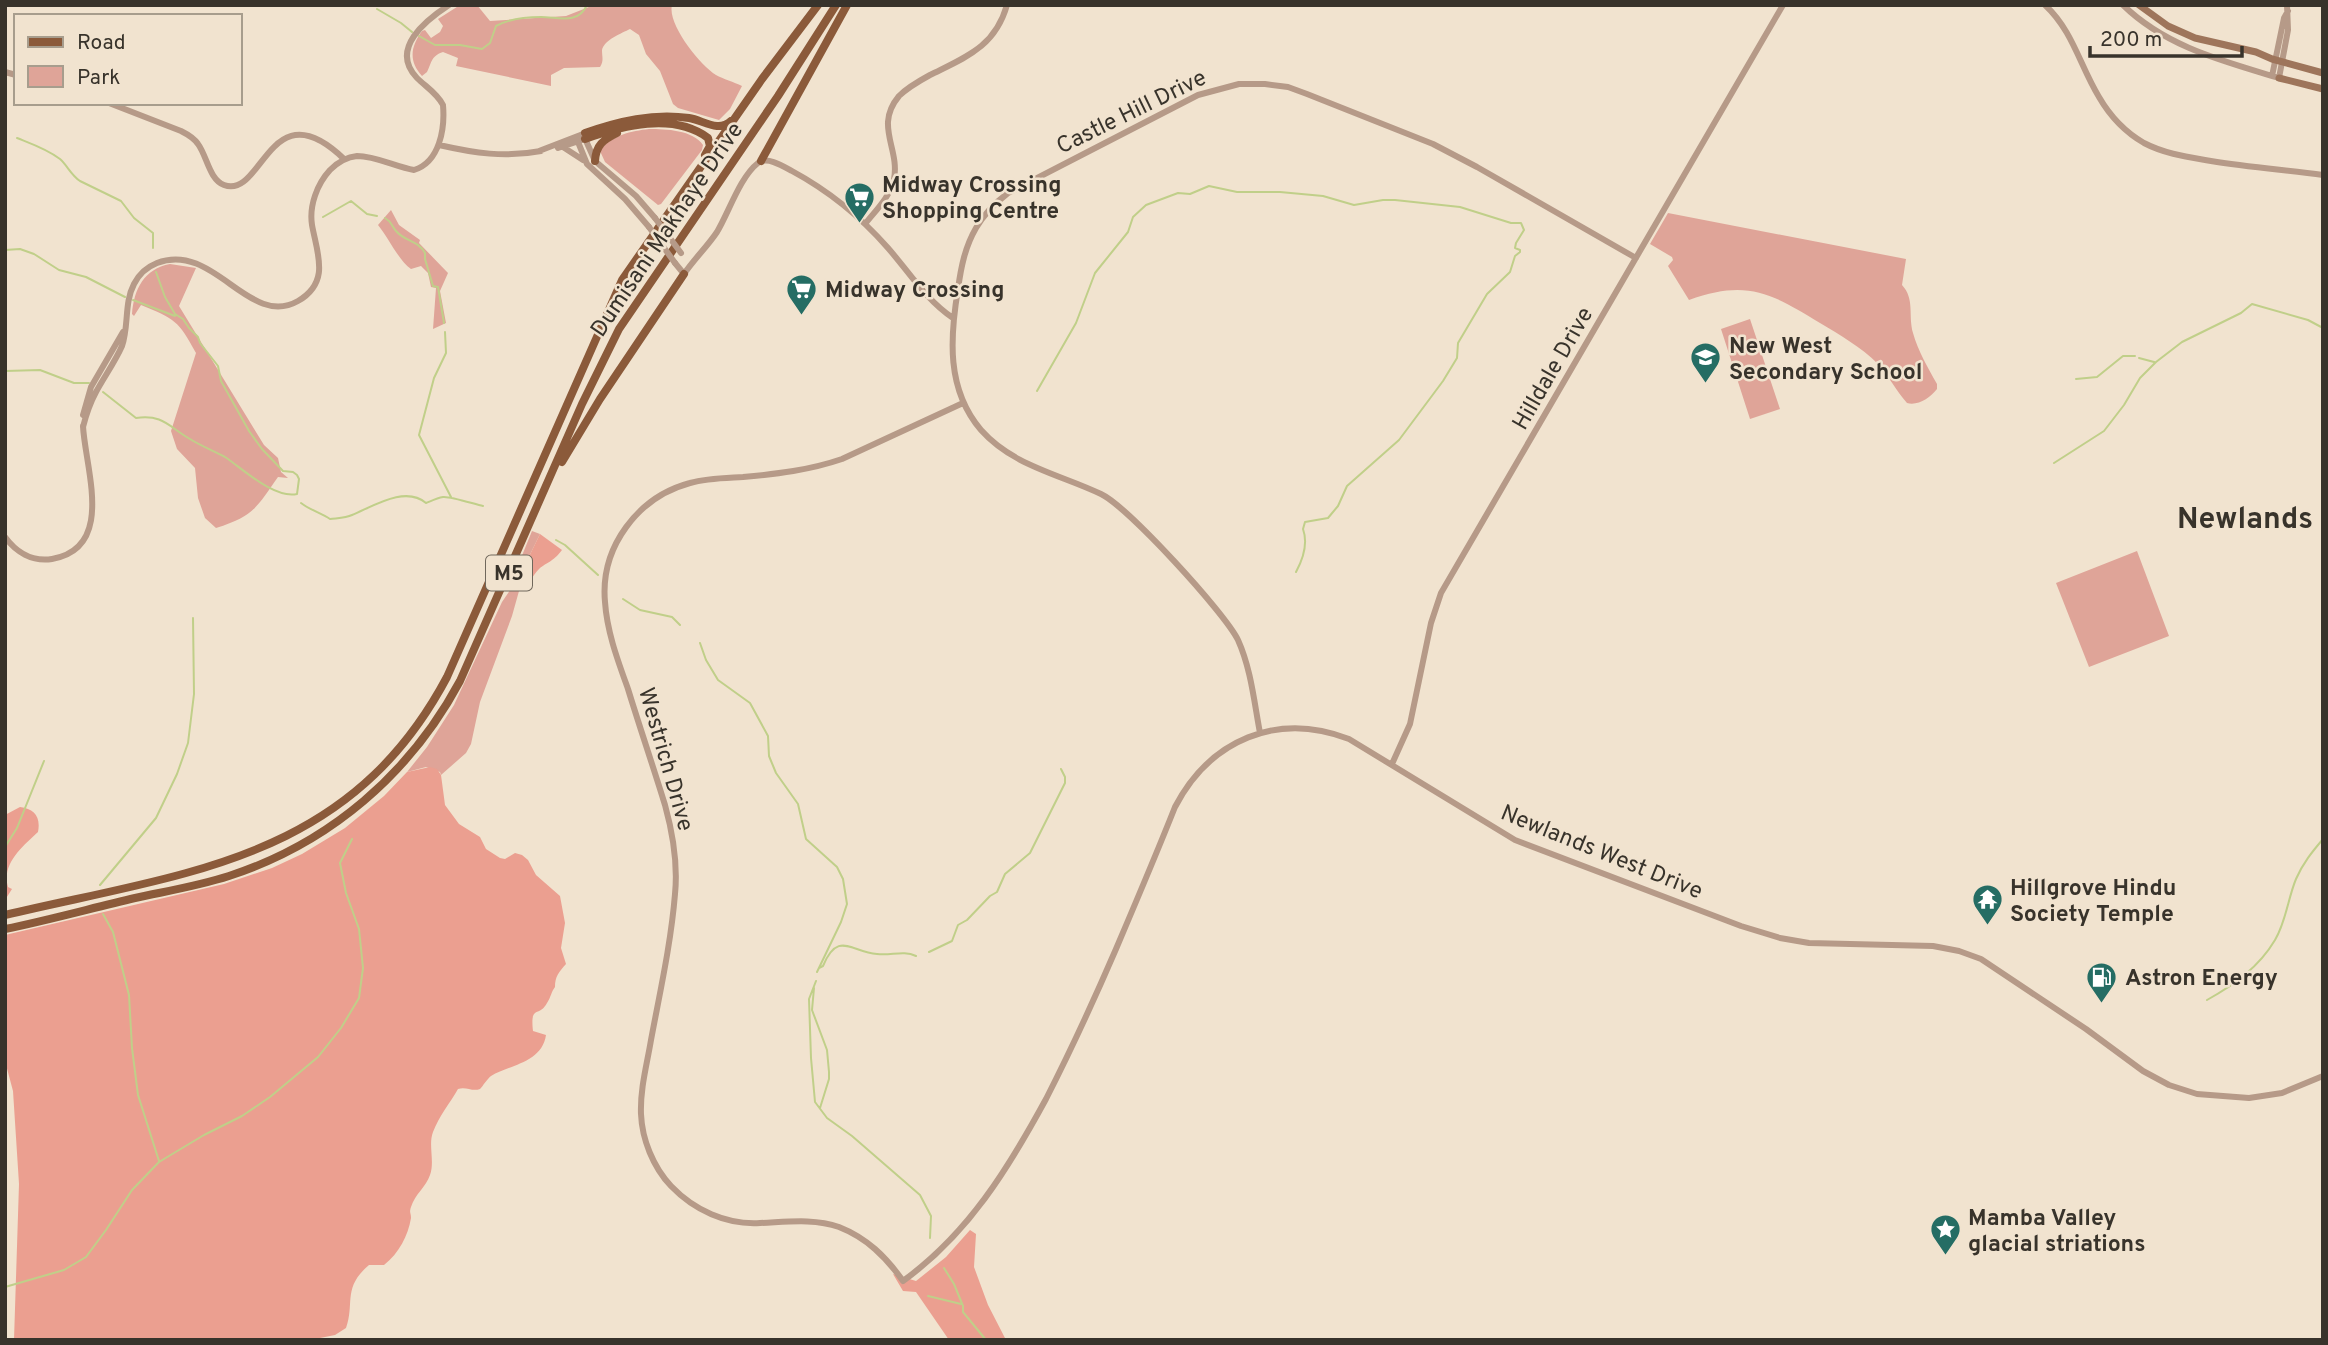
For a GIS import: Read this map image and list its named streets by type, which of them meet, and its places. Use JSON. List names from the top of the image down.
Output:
{
  "streets": {
    "main road": ["Dumisani Makhaye Drive", "M5"],
    "street": [
      "Castle Hill Drive",
      "Hilldale Drive",
      "Westrich Drive",
      "Newlands West Drive"
    ]
  },
  "crossings": [
    ["Castle Hill Drive", "Hilldale Drive"],
    ["Castle Hill Drive", "Westrich Drive"],
    ["Castle Hill Drive", "Newlands West Drive"],
    ["Hilldale Drive", "Newlands West Drive"],
    ["Westrich Drive", "Newlands West Drive"]
  ],
  "districts": ["Newlands"],
  "places": {
    "supermarket": ["Midway Crossing Shopping Centre", "Midway Crossing"],
    "school or university": ["New West Secondary School"],
    "temple": ["Hillgrove Hindu Society Temple"],
    "fuel station": ["Astron Energy"],
    "place": ["Mamba Valley glacial striations"]
  },
  "legend": ["Road", "Park"],
  "scale_bar": "200 m"
}
